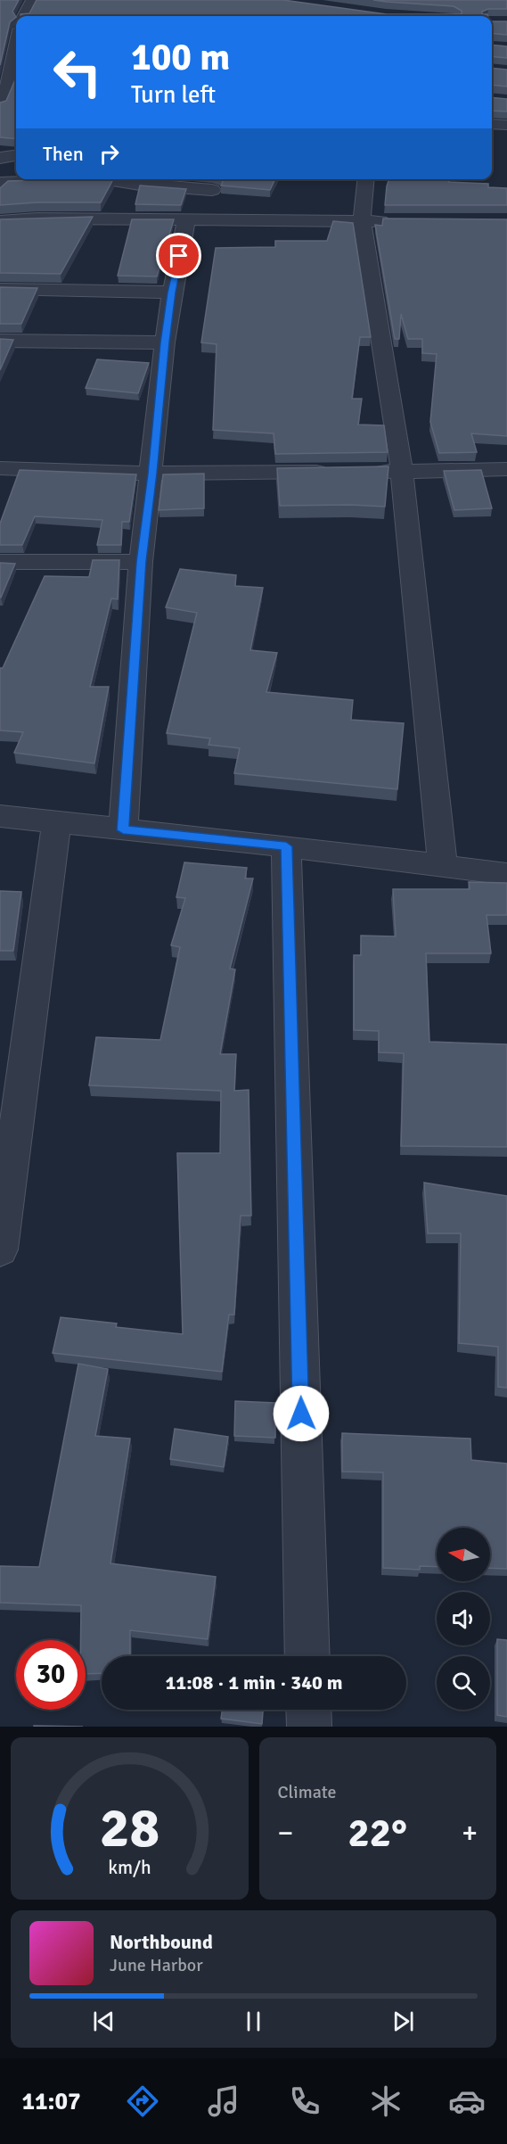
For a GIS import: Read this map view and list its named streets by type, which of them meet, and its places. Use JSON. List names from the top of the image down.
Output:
{
  "north": "left",
  "page": {
    "turn": ["100 m", "Turn left"],
    "then": "Then",
    "limit": "30",
    "trip": "11:08 · 1 min · 340 m",
    "tile": "Climate",
    "heat": ["−", "22°", "+"],
    "song": ["Northbound", "June Harbor"],
    "tabs": "11:07",
    "gauge": ["28", "km/h"]
  }
}
